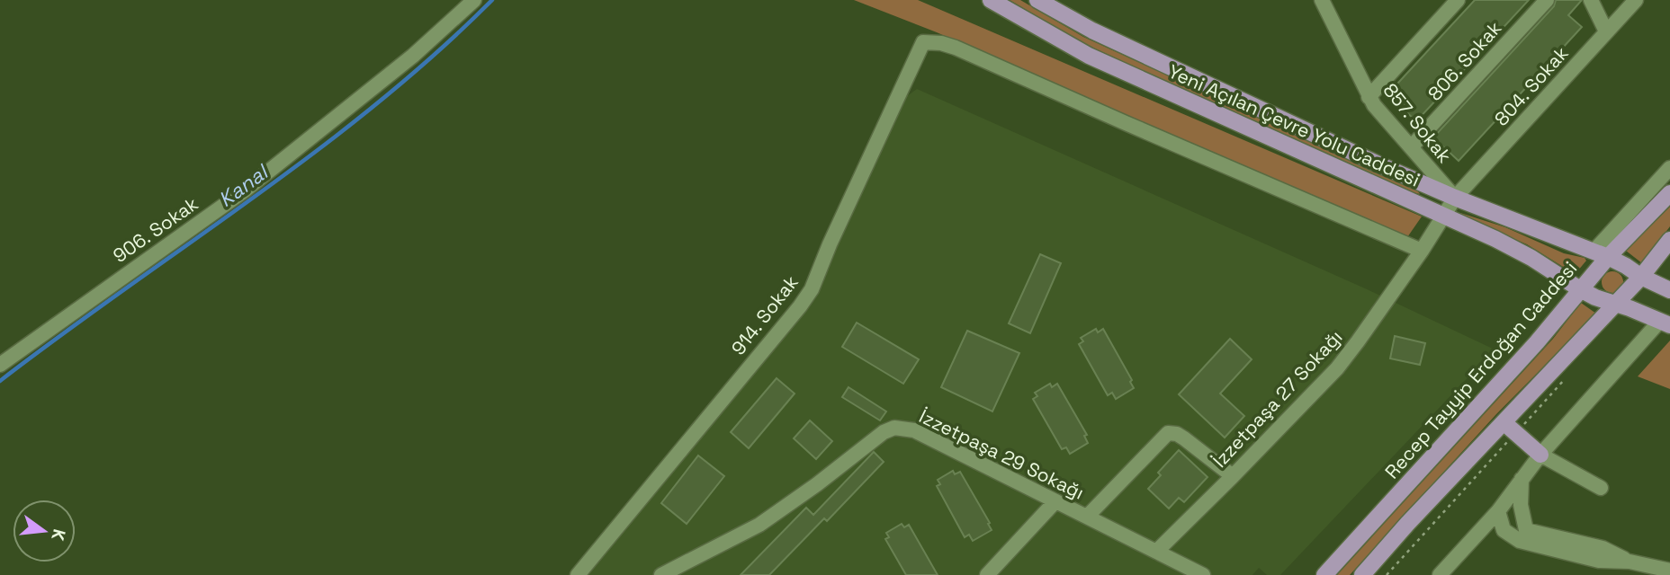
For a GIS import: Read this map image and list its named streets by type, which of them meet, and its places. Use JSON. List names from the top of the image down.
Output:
{
  "streets": {
    "main road": ["Yeni Açılan Çevre Yolu Caddesi", "Recep Tayyip Erdoğan Caddesi"],
    "street": [
      "806. Sokak",
      "804. Sokak",
      "857. Sokak",
      "906. Sokak",
      "914. Sokak",
      "İzzetpaşa 27 Sokağı",
      "İzzetpaşa 29 Sokağı"
    ]
  },
  "crossings": [
    ["806. Sokak", "857. Sokak"],
    ["804. Sokak", "857. Sokak"],
    ["804. Sokak", "Yeni Açılan Çevre Yolu Caddesi"],
    ["804. Sokak", "İzzetpaşa 27 Sokağı"],
    ["857. Sokak", "Yeni Açılan Çevre Yolu Caddesi"],
    ["857. Sokak", "İzzetpaşa 27 Sokağı"],
    ["Yeni Açılan Çevre Yolu Caddesi", "Recep Tayyip Erdoğan Caddesi"],
    ["Yeni Açılan Çevre Yolu Caddesi", "İzzetpaşa 27 Sokağı"],
    ["914. Sokak", "İzzetpaşa 27 Sokağı"],
    ["İzzetpaşa 27 Sokağı", "İzzetpaşa 29 Sokağı"]
  ],
  "water": ["Kanal"],
  "north": "right"
}
